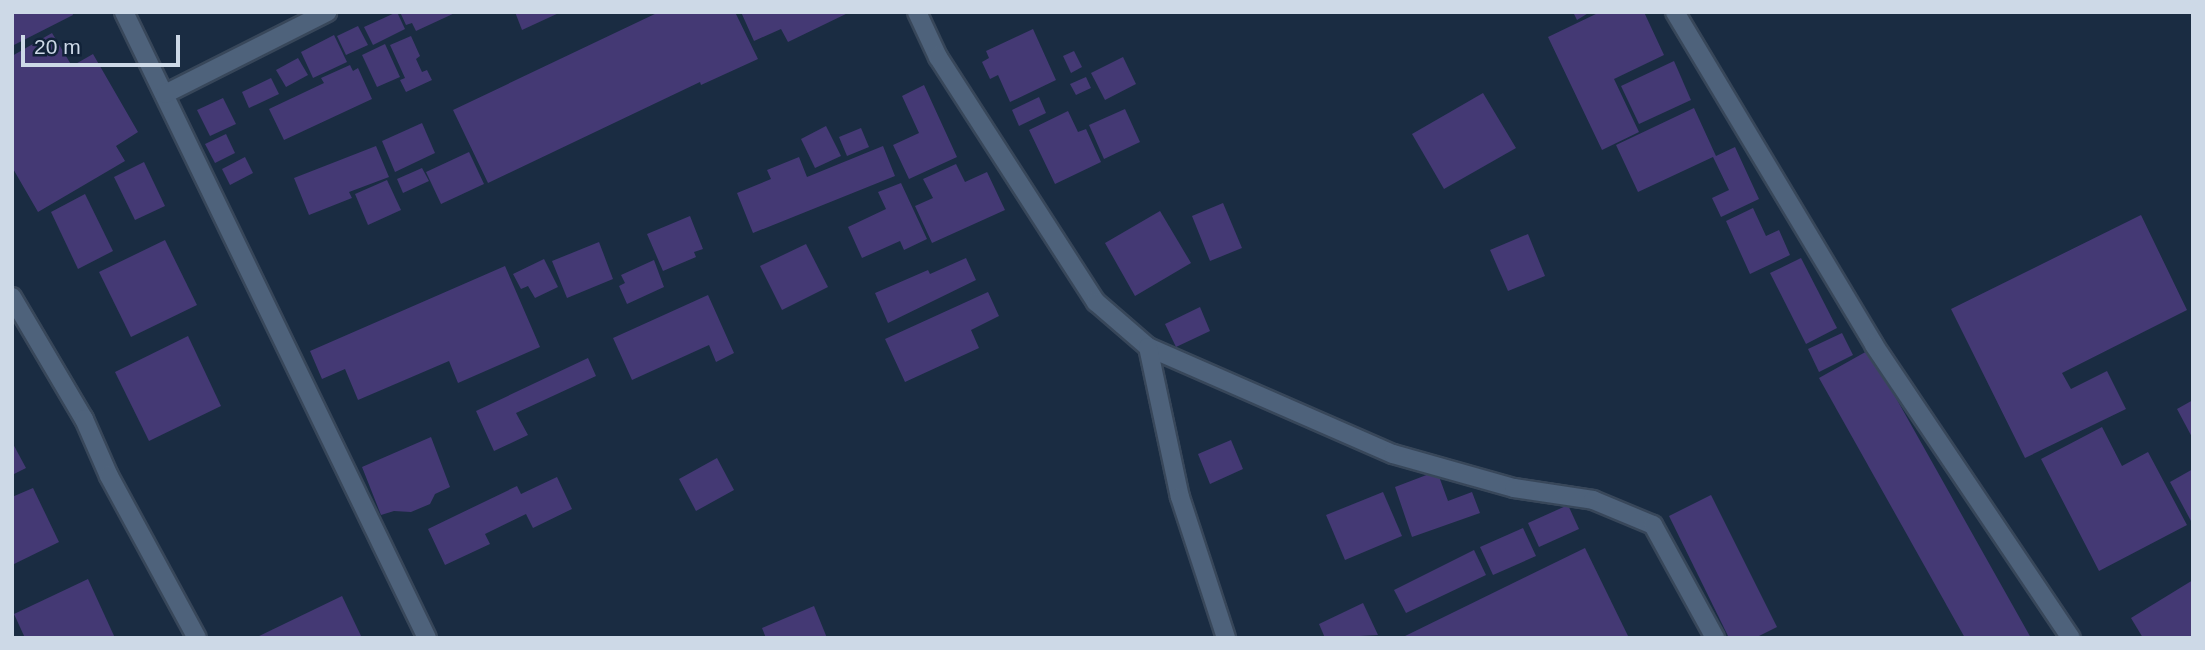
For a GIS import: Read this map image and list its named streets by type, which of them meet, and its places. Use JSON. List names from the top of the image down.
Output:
{
  "scale_bar": "20 m"
}
